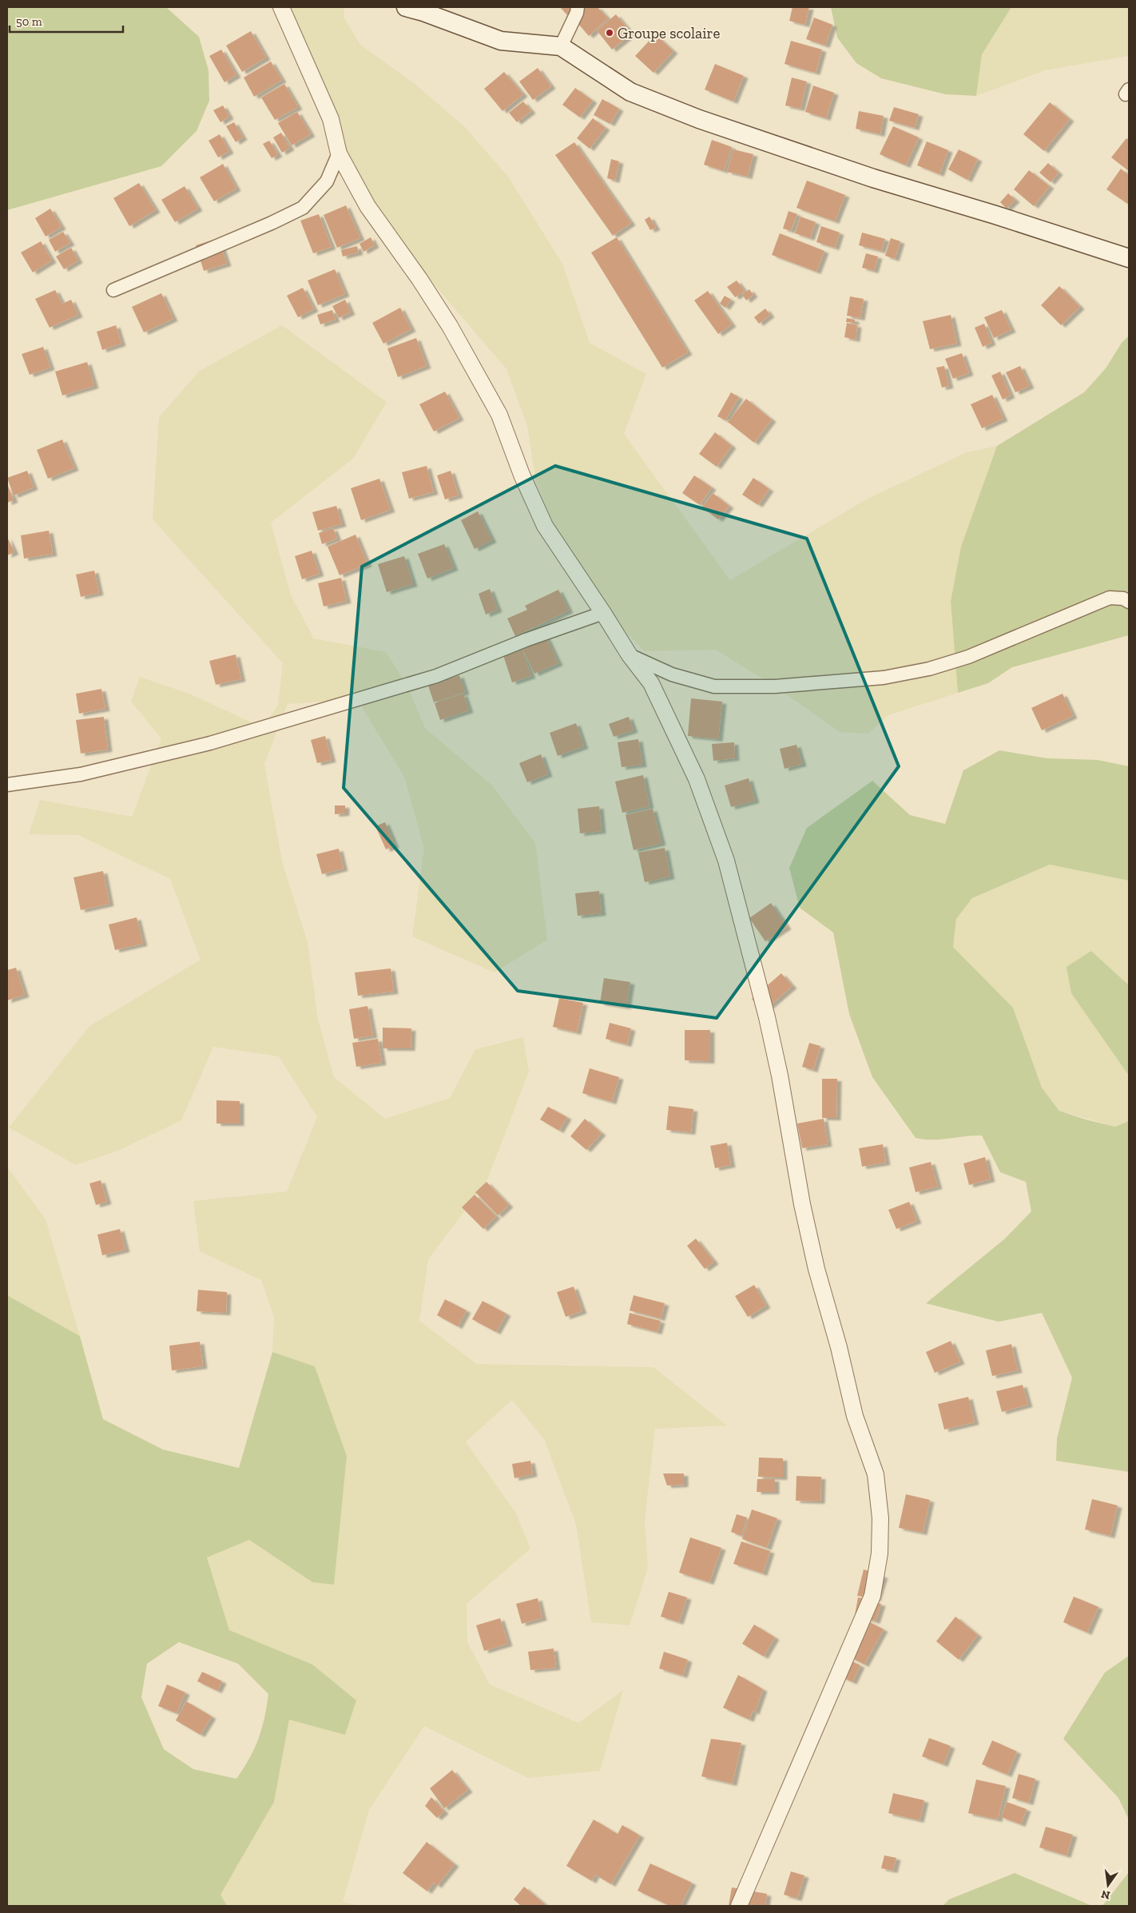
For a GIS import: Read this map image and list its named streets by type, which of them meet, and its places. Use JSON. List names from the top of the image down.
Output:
{
  "places": ["Groupe scolaire"],
  "scale_bar": "50 m",
  "north": "bottom"
}
